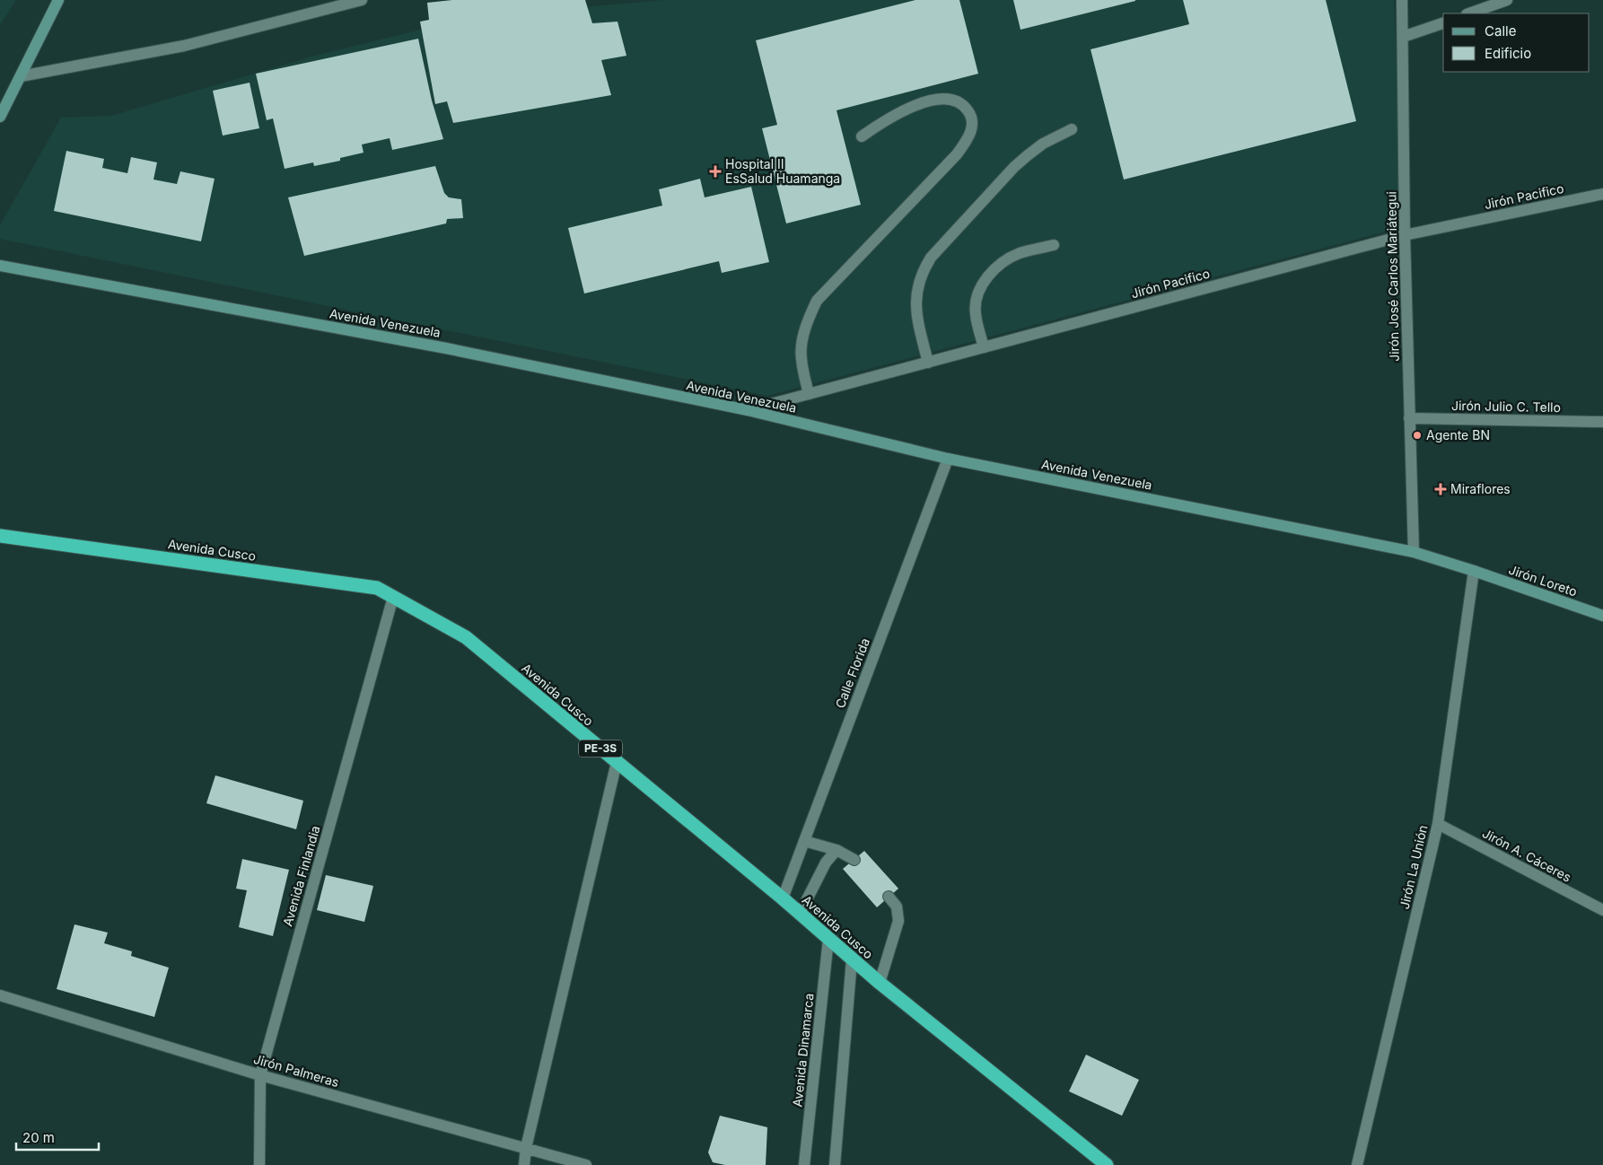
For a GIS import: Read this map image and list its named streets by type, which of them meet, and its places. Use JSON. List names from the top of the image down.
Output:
{
  "streets": {
    "highway": ["Avenida Cusco", "PE-3S"],
    "street": [
      "Jirón Pacifico",
      "Jirón José Carlos Mariátegui",
      "Avenida Venezuela",
      "Jirón Julio C. Tello",
      "Jirón Loreto",
      "Calle Florida",
      "Jirón A. Cáceres",
      "Jirón La Unión",
      "Avenida Finlandia",
      "Avenida Dinamarca",
      "Jirón Palmeras"
    ]
  },
  "crossings": [
    ["Jirón Pacifico", "Jirón José Carlos Mariátegui"],
    ["Jirón Pacifico", "Avenida Venezuela"],
    ["Jirón José Carlos Mariátegui", "Avenida Venezuela"],
    ["Jirón José Carlos Mariátegui", "Jirón Julio C. Tello"],
    ["Avenida Venezuela", "Jirón Loreto"],
    ["Avenida Venezuela", "Calle Florida"],
    ["Avenida Venezuela", "Jirón La Unión"],
    ["Avenida Cusco", "Calle Florida"],
    ["Avenida Cusco", "Avenida Finlandia"],
    ["Avenida Cusco", "Avenida Dinamarca"],
    ["Jirón Loreto", "Jirón La Unión"],
    ["Jirón A. Cáceres", "Jirón La Unión"],
    ["Avenida Finlandia", "Jirón Palmeras"]
  ],
  "places": {
    "health": ["Hospital II EsSalud Huamanga", "Miraflores"],
    "other": ["Agente BN"]
  },
  "legend": ["Calle", "Edificio"],
  "scale_bar": "20 m"
}
